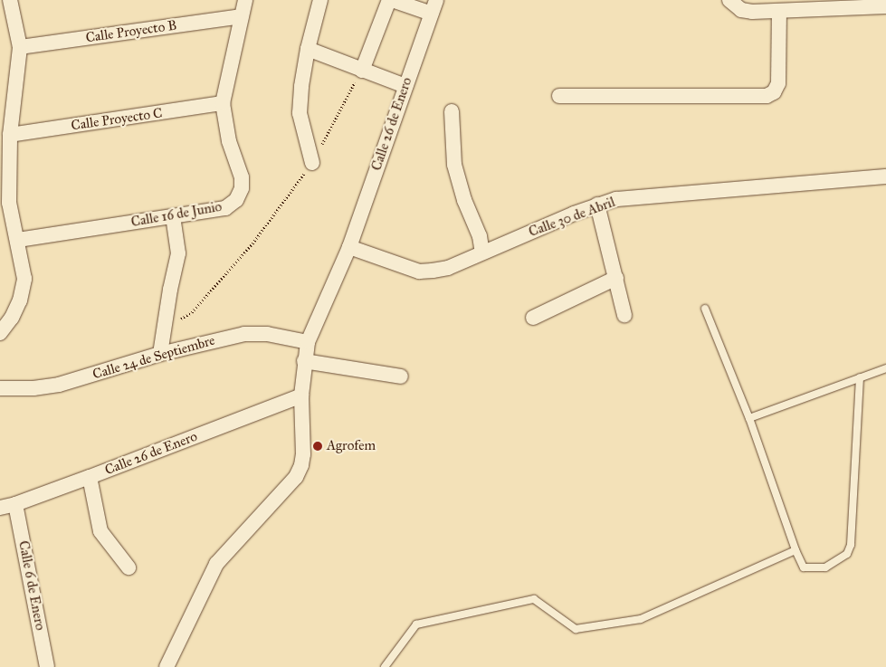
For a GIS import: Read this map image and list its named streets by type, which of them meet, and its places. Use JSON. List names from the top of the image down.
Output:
{
  "streets": {
    "street": [
      "Calle Proyecto B",
      "Calle Proyecto C",
      "Calle 26 de Enero",
      "Calle 16 de Junio",
      "Calle 30 de Abril",
      "Calle 24 de Septiembre",
      "Calle 6 de Enero"
    ]
  },
  "crossings": [
    ["Calle Proyecto B", "Calle 16 de Junio"],
    ["Calle Proyecto C", "Calle 16 de Junio"],
    ["Calle 26 de Enero", "Calle 30 de Abril"],
    ["Calle 26 de Enero", "Calle 24 de Septiembre"],
    ["Calle 26 de Enero", "Calle 6 de Enero"]
  ],
  "places": ["Agrofem"]
}
